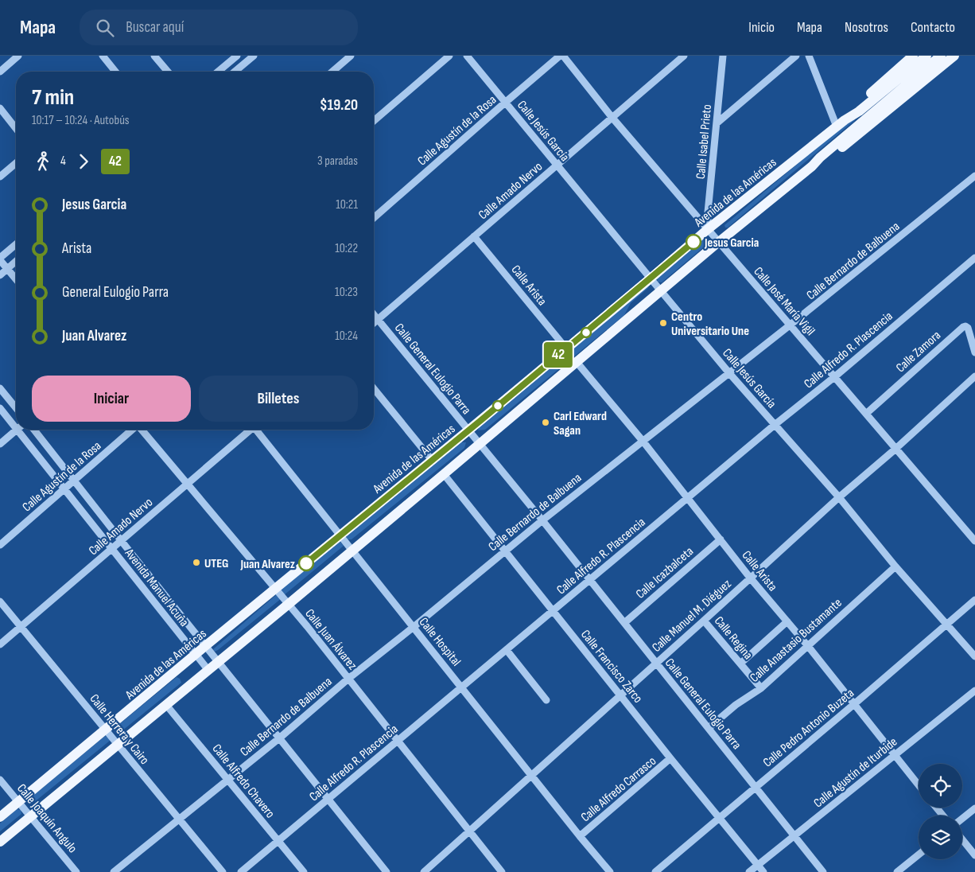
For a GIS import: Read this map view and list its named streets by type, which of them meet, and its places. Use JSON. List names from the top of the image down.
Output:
{
  "streets": {
    "main road": ["Avenida de las Américas"],
    "street": [
      "Calle Agustín de la Rosa",
      "Calle Jesús García",
      "Calle Isabel Prieto",
      "Calle Amado Nervo",
      "Calle Bernardo de Balbuena",
      "Calle Arista",
      "Calle José María Vigil",
      "Calle Alfredo R. Plascencia",
      "Calle Zamora",
      "Calle General Eulogio Parra",
      "Calle Icazbalceta",
      "Avenida Manuel Acuña",
      "Calle Manuel M. Diéguez",
      "Calle Regina",
      "Calle Juan Álvarez",
      "Calle Anastasio Bustamante",
      "Calle Hospital",
      "Calle Francisco Zarco",
      "Calle Pedro Antonio Buzeta",
      "Calle Herrera y Cairo",
      "Calle Agustín de Iturbide",
      "Calle Alfredo Chavero",
      "Calle Alfredo Carrasco",
      "Calle Joaquín Angulo"
    ]
  },
  "crossings": [
    ["Calle Agustín de la Rosa", "Calle Jesús García"],
    ["Calle Agustín de la Rosa", "Avenida Manuel Acuña"],
    ["Calle Jesús García", "Calle Amado Nervo"],
    ["Calle Jesús García", "Avenida de las Américas"],
    ["Calle Jesús García", "Calle Bernardo de Balbuena"],
    ["Calle Jesús García", "Calle Alfredo R. Plascencia"],
    ["Calle Jesús García", "Calle Manuel M. Diéguez"],
    ["Calle Jesús García", "Calle Anastasio Bustamante"],
    ["Calle Jesús García", "Calle Pedro Antonio Buzeta"],
    ["Calle Isabel Prieto", "Avenida de las Américas"],
    ["Calle Isabel Prieto", "Calle José María Vigil"],
    ["Calle Amado Nervo", "Calle Arista"],
    ["Calle Amado Nervo", "Calle José María Vigil"],
    ["Calle Amado Nervo", "Calle General Eulogio Parra"],
    ["Calle Amado Nervo", "Avenida Manuel Acuña"],
    ["Calle Amado Nervo", "Calle Juan Álvarez"],
    ["Calle Amado Nervo", "Calle Herrera y Cairo"],
    ["Avenida de las Américas", "Calle Arista"],
    ["Avenida de las Américas", "Calle José María Vigil"],
    ["Avenida de las Américas", "Calle General Eulogio Parra"],
    ["Avenida de las Américas", "Avenida Manuel Acuña"],
    ["Avenida de las Américas", "Calle Juan Álvarez"],
    ["Avenida de las Américas", "Calle Hospital"],
    ["Avenida de las Américas", "Calle Herrera y Cairo"],
    ["Avenida de las Américas", "Calle Joaquín Angulo"],
    ["Calle Bernardo de Balbuena", "Calle Arista"],
    ["Calle Bernardo de Balbuena", "Calle José María Vigil"],
    ["Calle Bernardo de Balbuena", "Calle General Eulogio Parra"],
    ["Calle Bernardo de Balbuena", "Avenida Manuel Acuña"],
    ["Calle Bernardo de Balbuena", "Calle Juan Álvarez"],
    ["Calle Bernardo de Balbuena", "Calle Hospital"],
    ["Calle Bernardo de Balbuena", "Calle Francisco Zarco"],
    ["Calle Bernardo de Balbuena", "Calle Herrera y Cairo"],
    ["Calle Bernardo de Balbuena", "Calle Alfredo Chavero"],
    ["Calle Arista", "Calle Alfredo R. Plascencia"],
    ["Calle Arista", "Calle Icazbalceta"],
    ["Calle Arista", "Calle Manuel M. Diéguez"],
    ["Calle Arista", "Calle Anastasio Bustamante"],
    ["Calle Arista", "Calle Pedro Antonio Buzeta"],
    ["Calle Arista", "Calle Agustín de Iturbide"],
    ["Calle José María Vigil", "Calle Alfredo R. Plascencia"],
    ["Calle José María Vigil", "Calle Zamora"],
    ["Calle José María Vigil", "Calle Manuel M. Diéguez"],
    ["Calle Alfredo R. Plascencia", "Calle General Eulogio Parra"],
    ["Calle Alfredo R. Plascencia", "Avenida Manuel Acuña"],
    ["Calle Alfredo R. Plascencia", "Calle Juan Álvarez"],
    ["Calle Alfredo R. Plascencia", "Calle Hospital"],
    ["Calle Alfredo R. Plascencia", "Calle Francisco Zarco"],
    ["Calle Alfredo R. Plascencia", "Calle Alfredo Chavero"],
    ["Calle General Eulogio Parra", "Calle Icazbalceta"],
    ["Calle General Eulogio Parra", "Calle Manuel M. Diéguez"],
    ["Calle General Eulogio Parra", "Calle Anastasio Bustamante"],
    ["Calle General Eulogio Parra", "Calle Pedro Antonio Buzeta"],
    ["Calle General Eulogio Parra", "Calle Agustín de Iturbide"],
    ["Calle Manuel M. Diéguez", "Calle Regina"],
    ["Calle Manuel M. Diéguez", "Calle Juan Álvarez"],
    ["Calle Manuel M. Diéguez", "Calle Hospital"],
    ["Calle Manuel M. Diéguez", "Calle Francisco Zarco"],
    ["Calle Regina", "Calle Anastasio Bustamante"],
    ["Calle Hospital", "Calle Alfredo Carrasco"],
    ["Calle Francisco Zarco", "Calle Pedro Antonio Buzeta"],
    ["Calle Francisco Zarco", "Calle Agustín de Iturbide"],
    ["Calle Francisco Zarco", "Calle Alfredo Carrasco"]
  ],
  "places": [
    "Jesus Garcia",
    "Centro Universitario Une",
    "Carl Edward Sagan",
    "UTEG",
    "Juan Alvarez"
  ],
  "lines": ["bus line 42"],
  "page": {
    "header": "Mapa",
    "search": "Buscar aquí",
    "nav": [
      "Inicio",
      "Mapa",
      "Nosotros",
      "Contacto"
    ],
    "on_map": "42",
    "heading": ["7 min", "10:17 – 10:24 · Autobús", "$19.20"],
    "legs": ["4", "42", "3 paradas"],
    "list": [
      {
        "name": "Jesus Garcia",
        "value": "10:21"
      },
      {
        "name": "Arista",
        "value": "10:22"
      },
      {
        "name": "General Eulogio Parra",
        "value": "10:23"
      },
      {
        "name": "Juan Alvarez",
        "value": "10:24"
      }
    ],
    "buttons": ["Iniciar", "Billetes"]
  }
}
